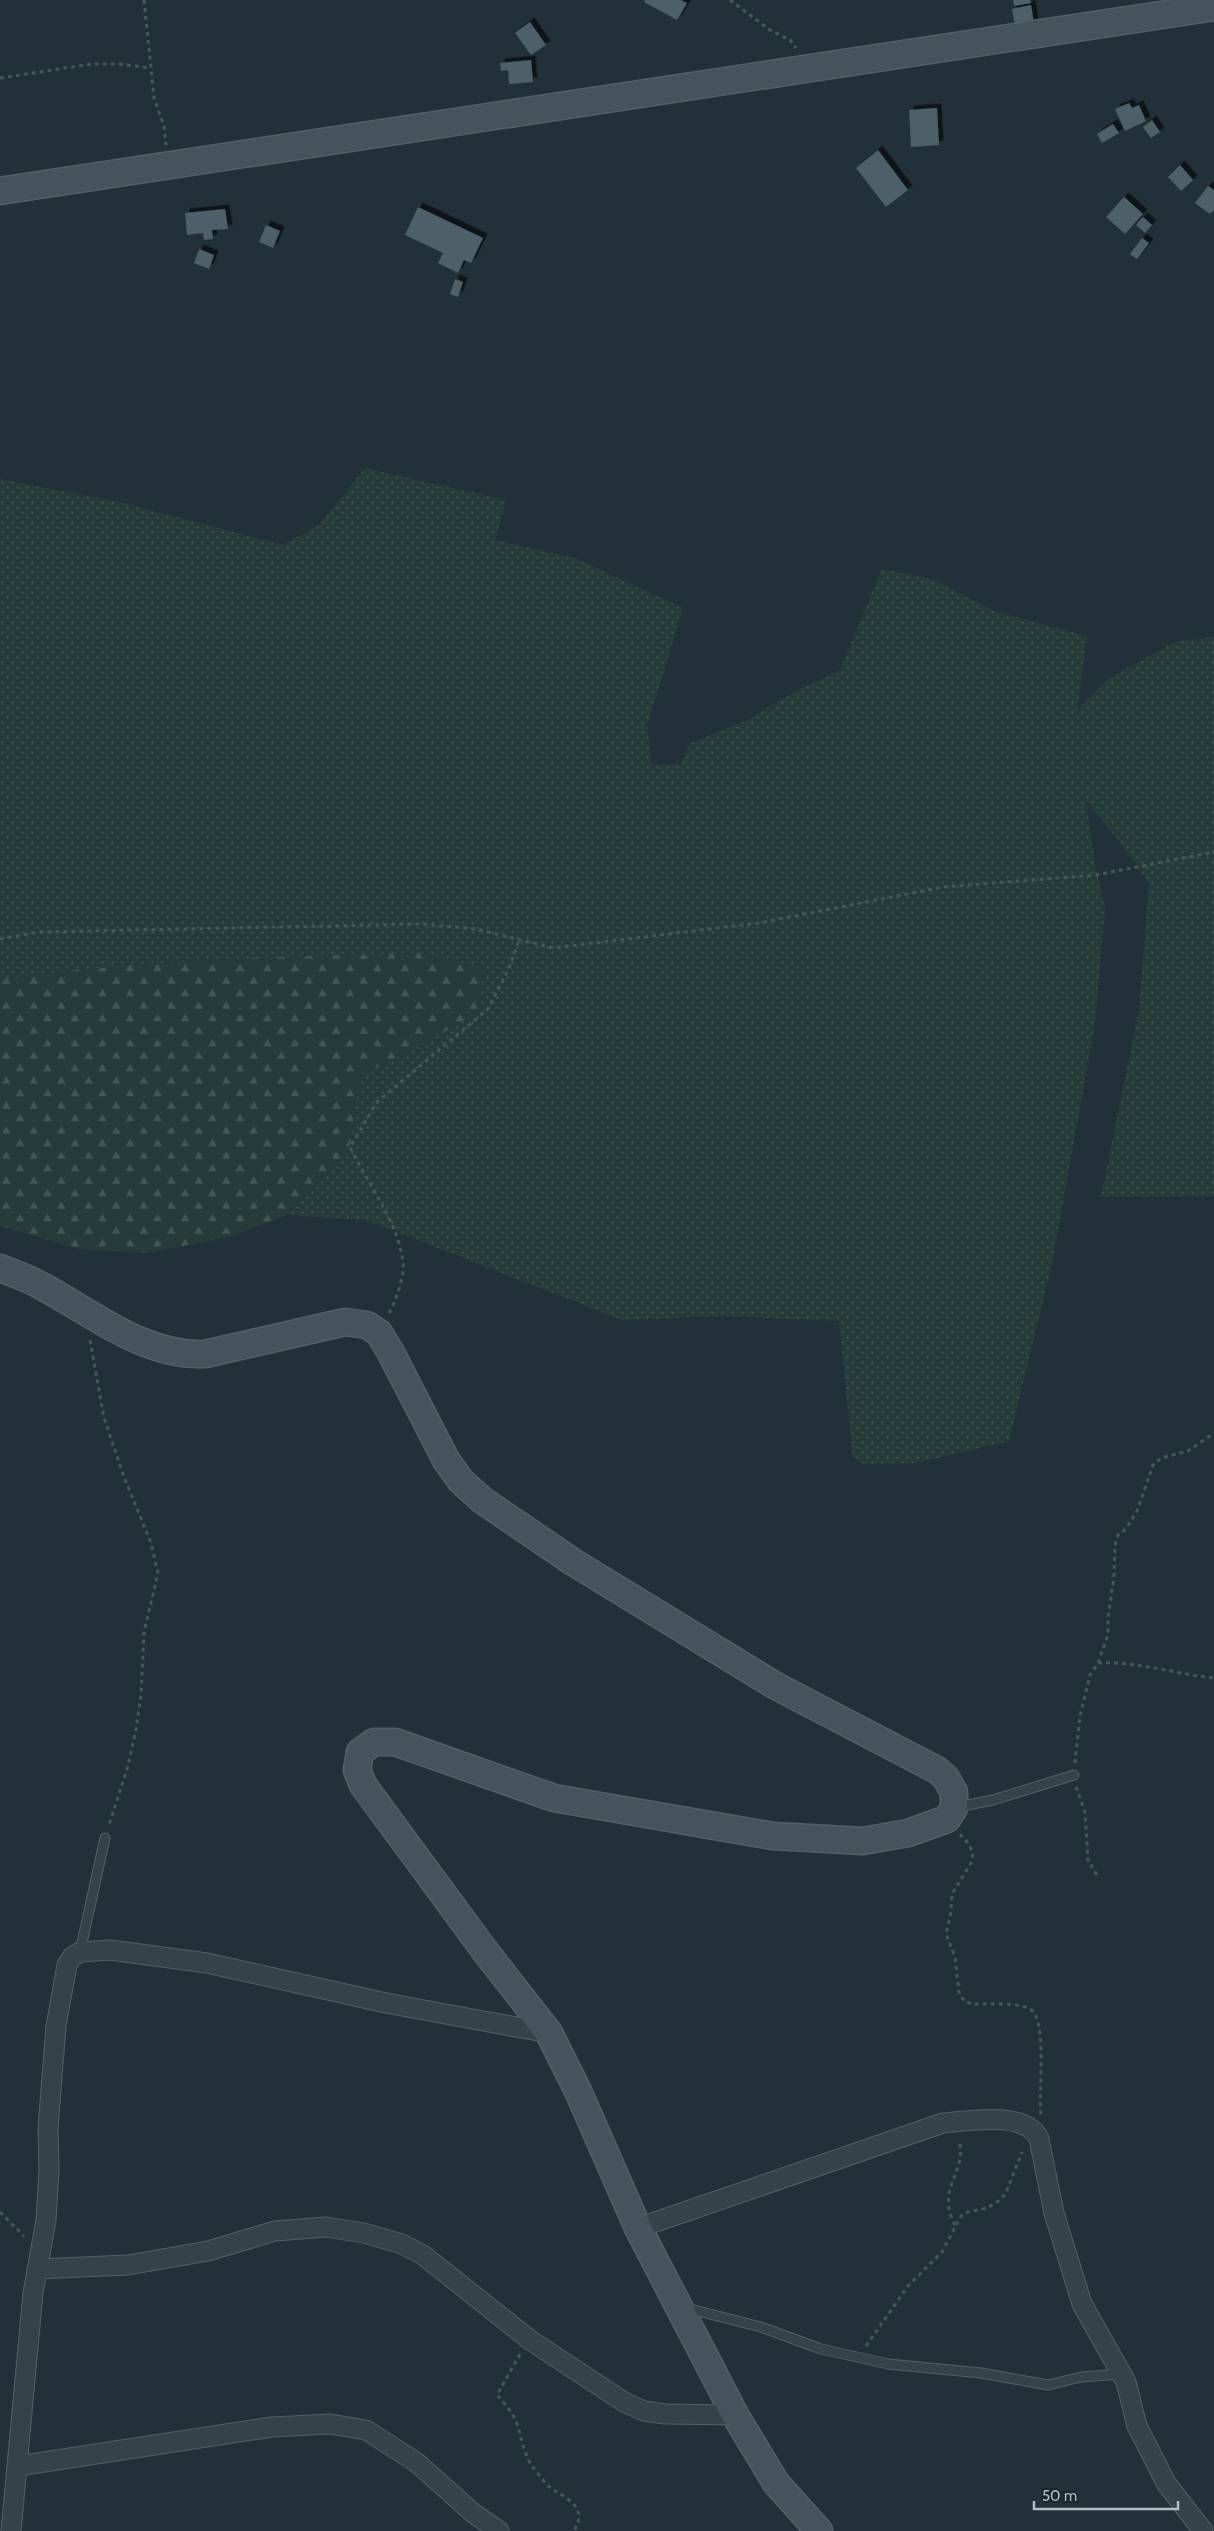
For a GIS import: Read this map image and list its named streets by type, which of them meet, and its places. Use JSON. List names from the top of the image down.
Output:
{
  "scale_bar": "50 m"
}
